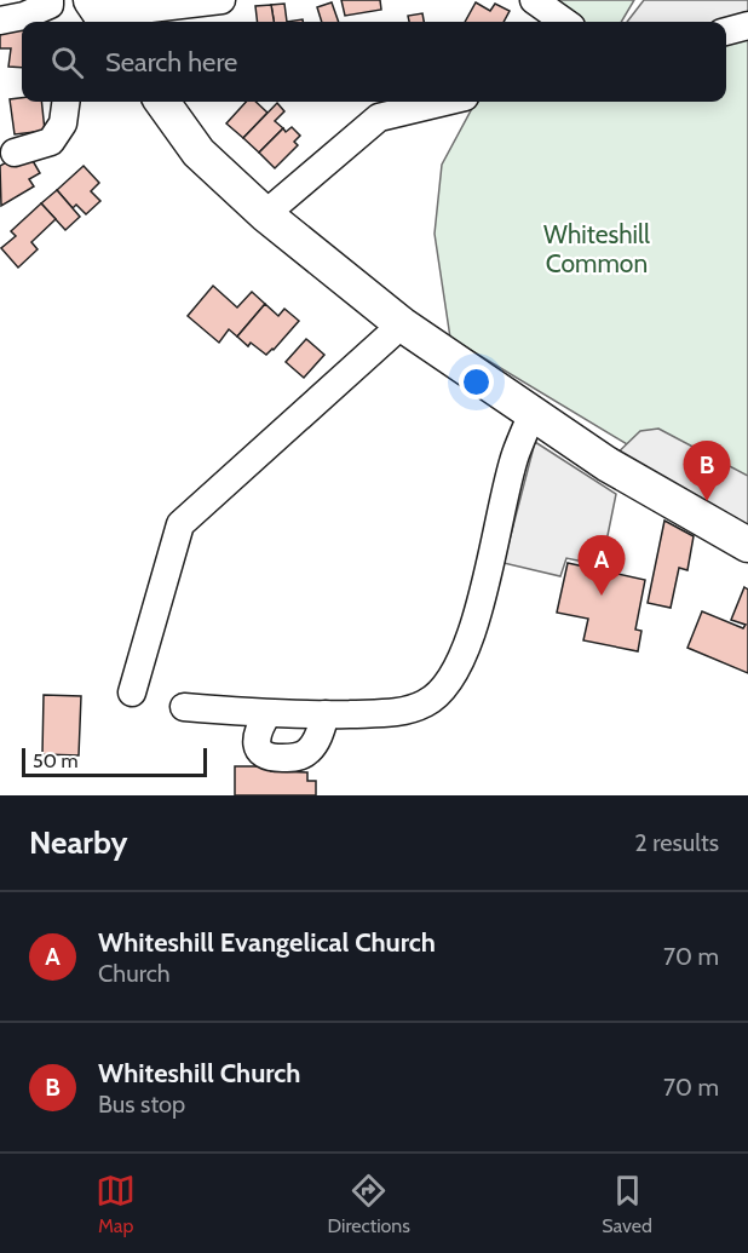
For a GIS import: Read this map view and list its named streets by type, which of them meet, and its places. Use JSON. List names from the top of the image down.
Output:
{
  "parks": ["Whiteshill Common"],
  "scale_bar": "50 m",
  "page": {
    "search": "Search here",
    "pins": ["B", "A"],
    "scale": "50 m",
    "heading": ["Nearby", "2 results"],
    "list": [
      {
        "mark": "A",
        "name": "Whiteshill Evangelical Church",
        "note": "Church",
        "value": "70 m"
      },
      {
        "mark": "B",
        "name": "Whiteshill Church",
        "note": "Bus stop",
        "value": "70 m"
      }
    ],
    "nav": ["Map", "Directions", "Saved"]
  }
}
